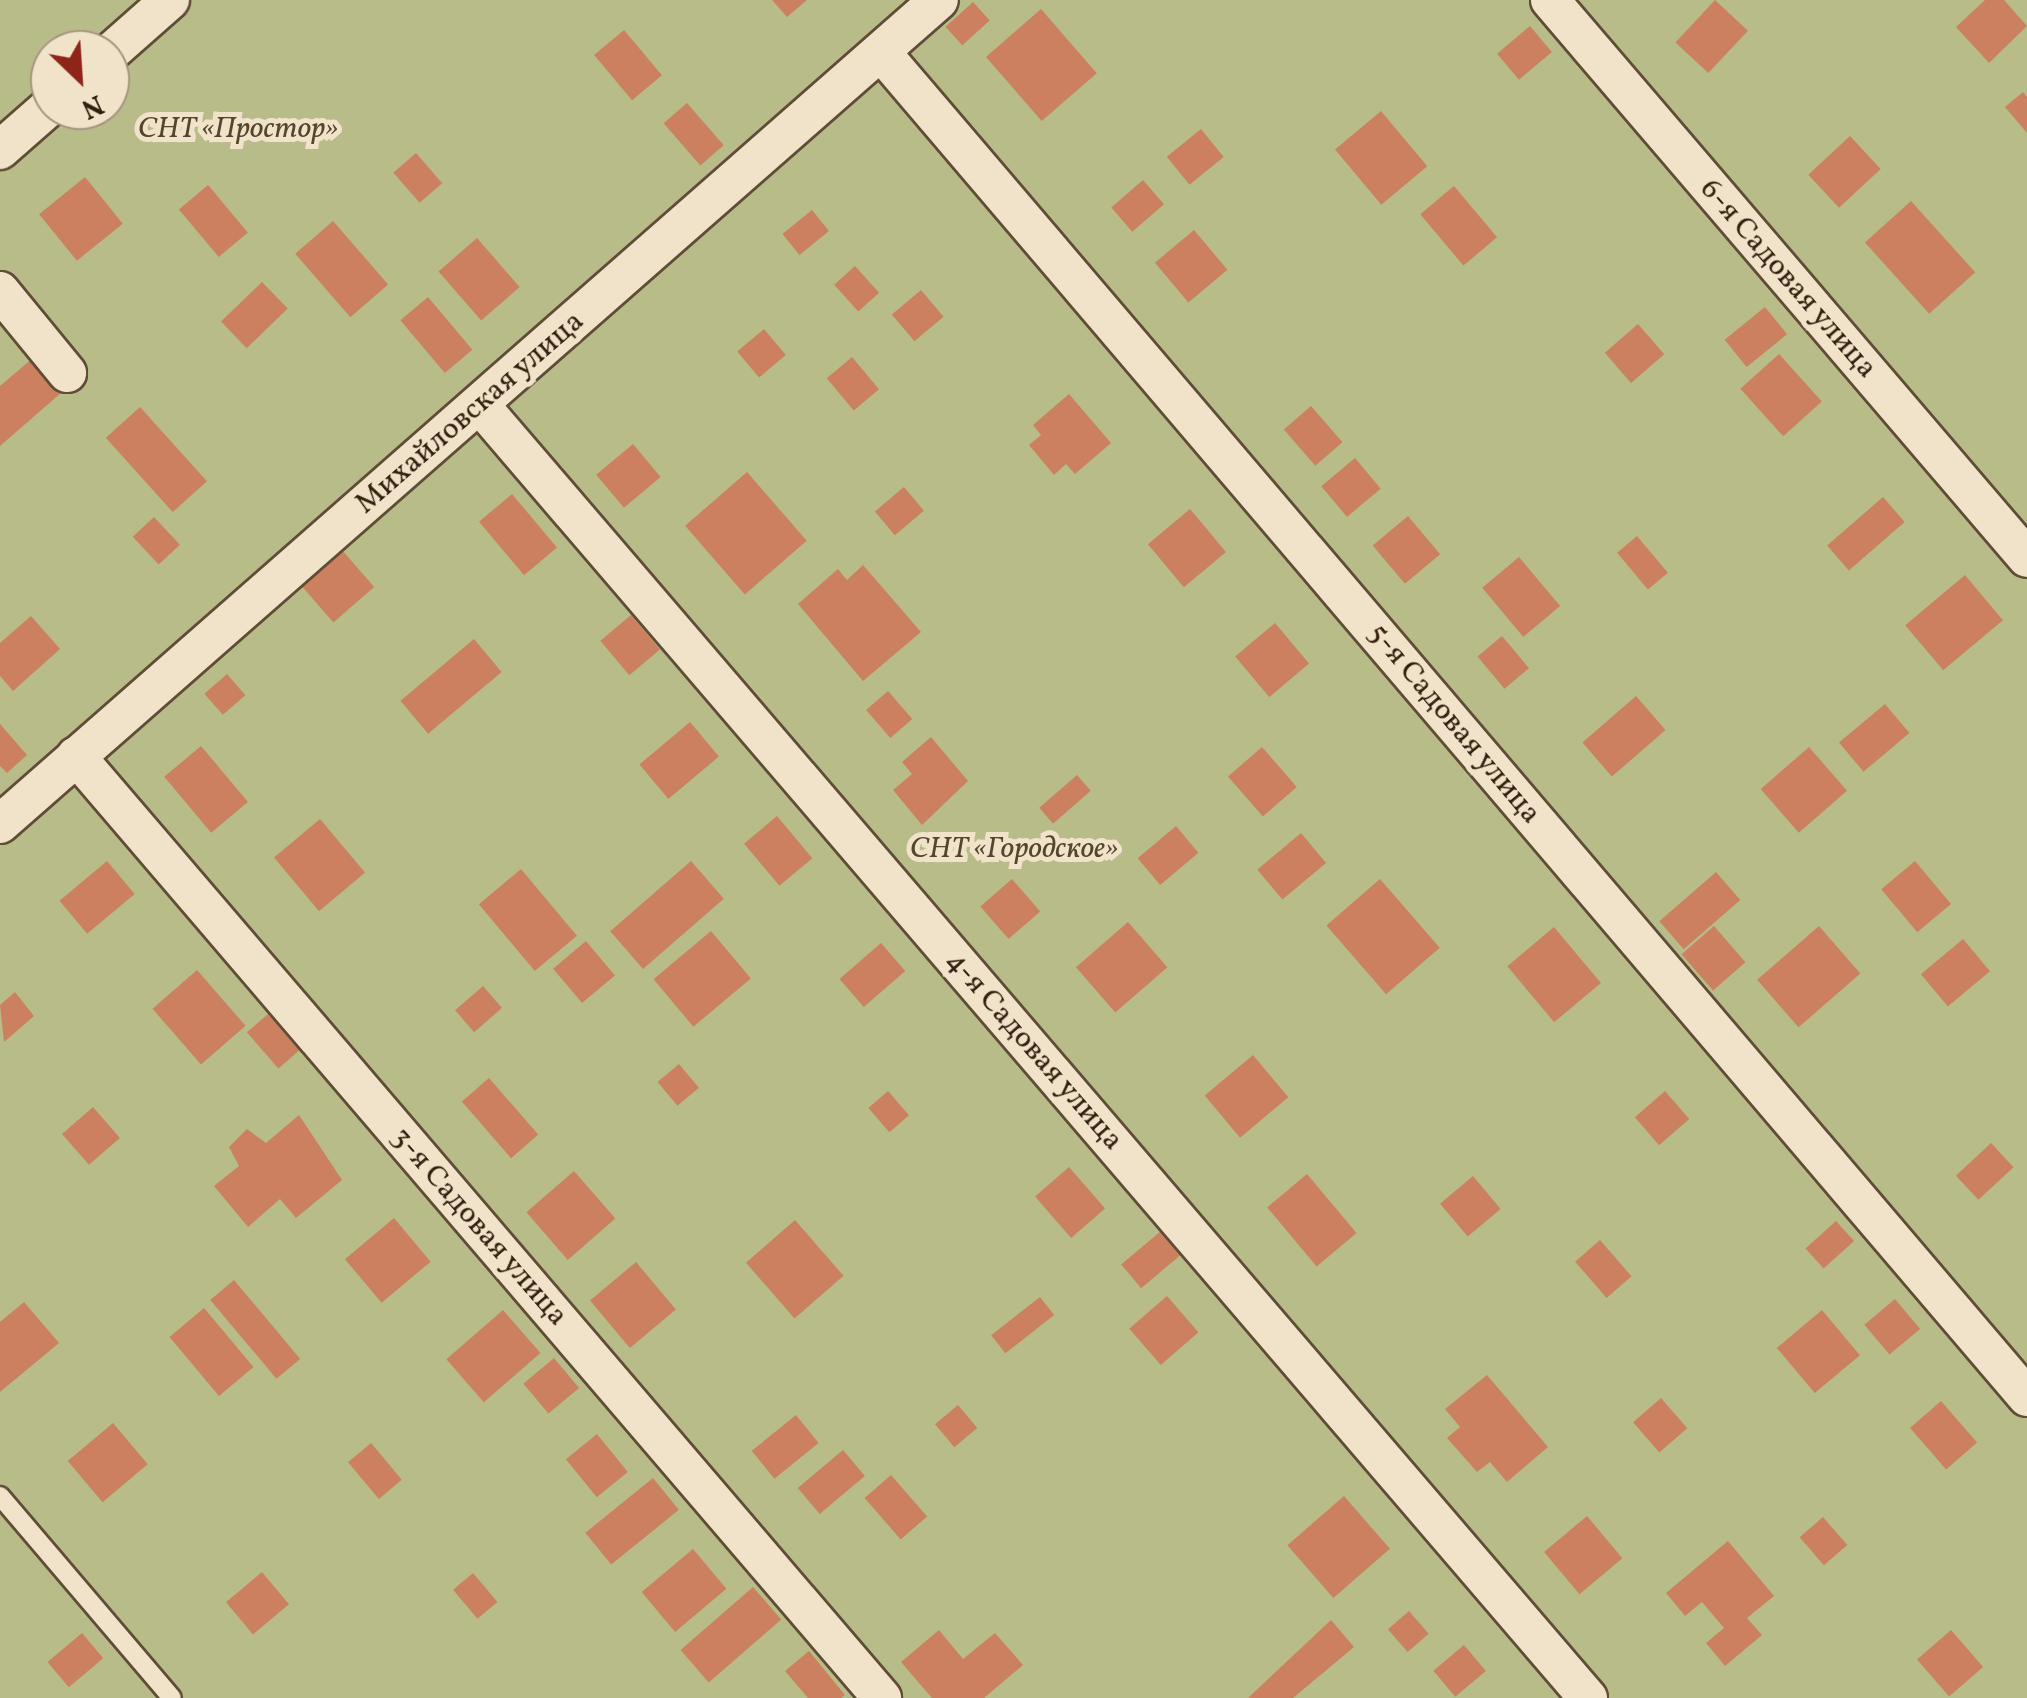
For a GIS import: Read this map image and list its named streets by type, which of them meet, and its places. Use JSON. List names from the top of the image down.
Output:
{
  "streets": {
    "street": [
      "6-я Садовая улица",
      "Михайловская улица",
      "5-я Садовая улица",
      "4-я Садовая улица",
      "3-я Садовая улица"
    ]
  },
  "crossings": [
    ["Михайловская улица", "5-я Садовая улица"],
    ["Михайловская улица", "4-я Садовая улица"],
    ["Михайловская улица", "3-я Садовая улица"]
  ],
  "parks": ["СНТ «Простор»", "СНТ «Городское»"],
  "north": "bottom right"
}
